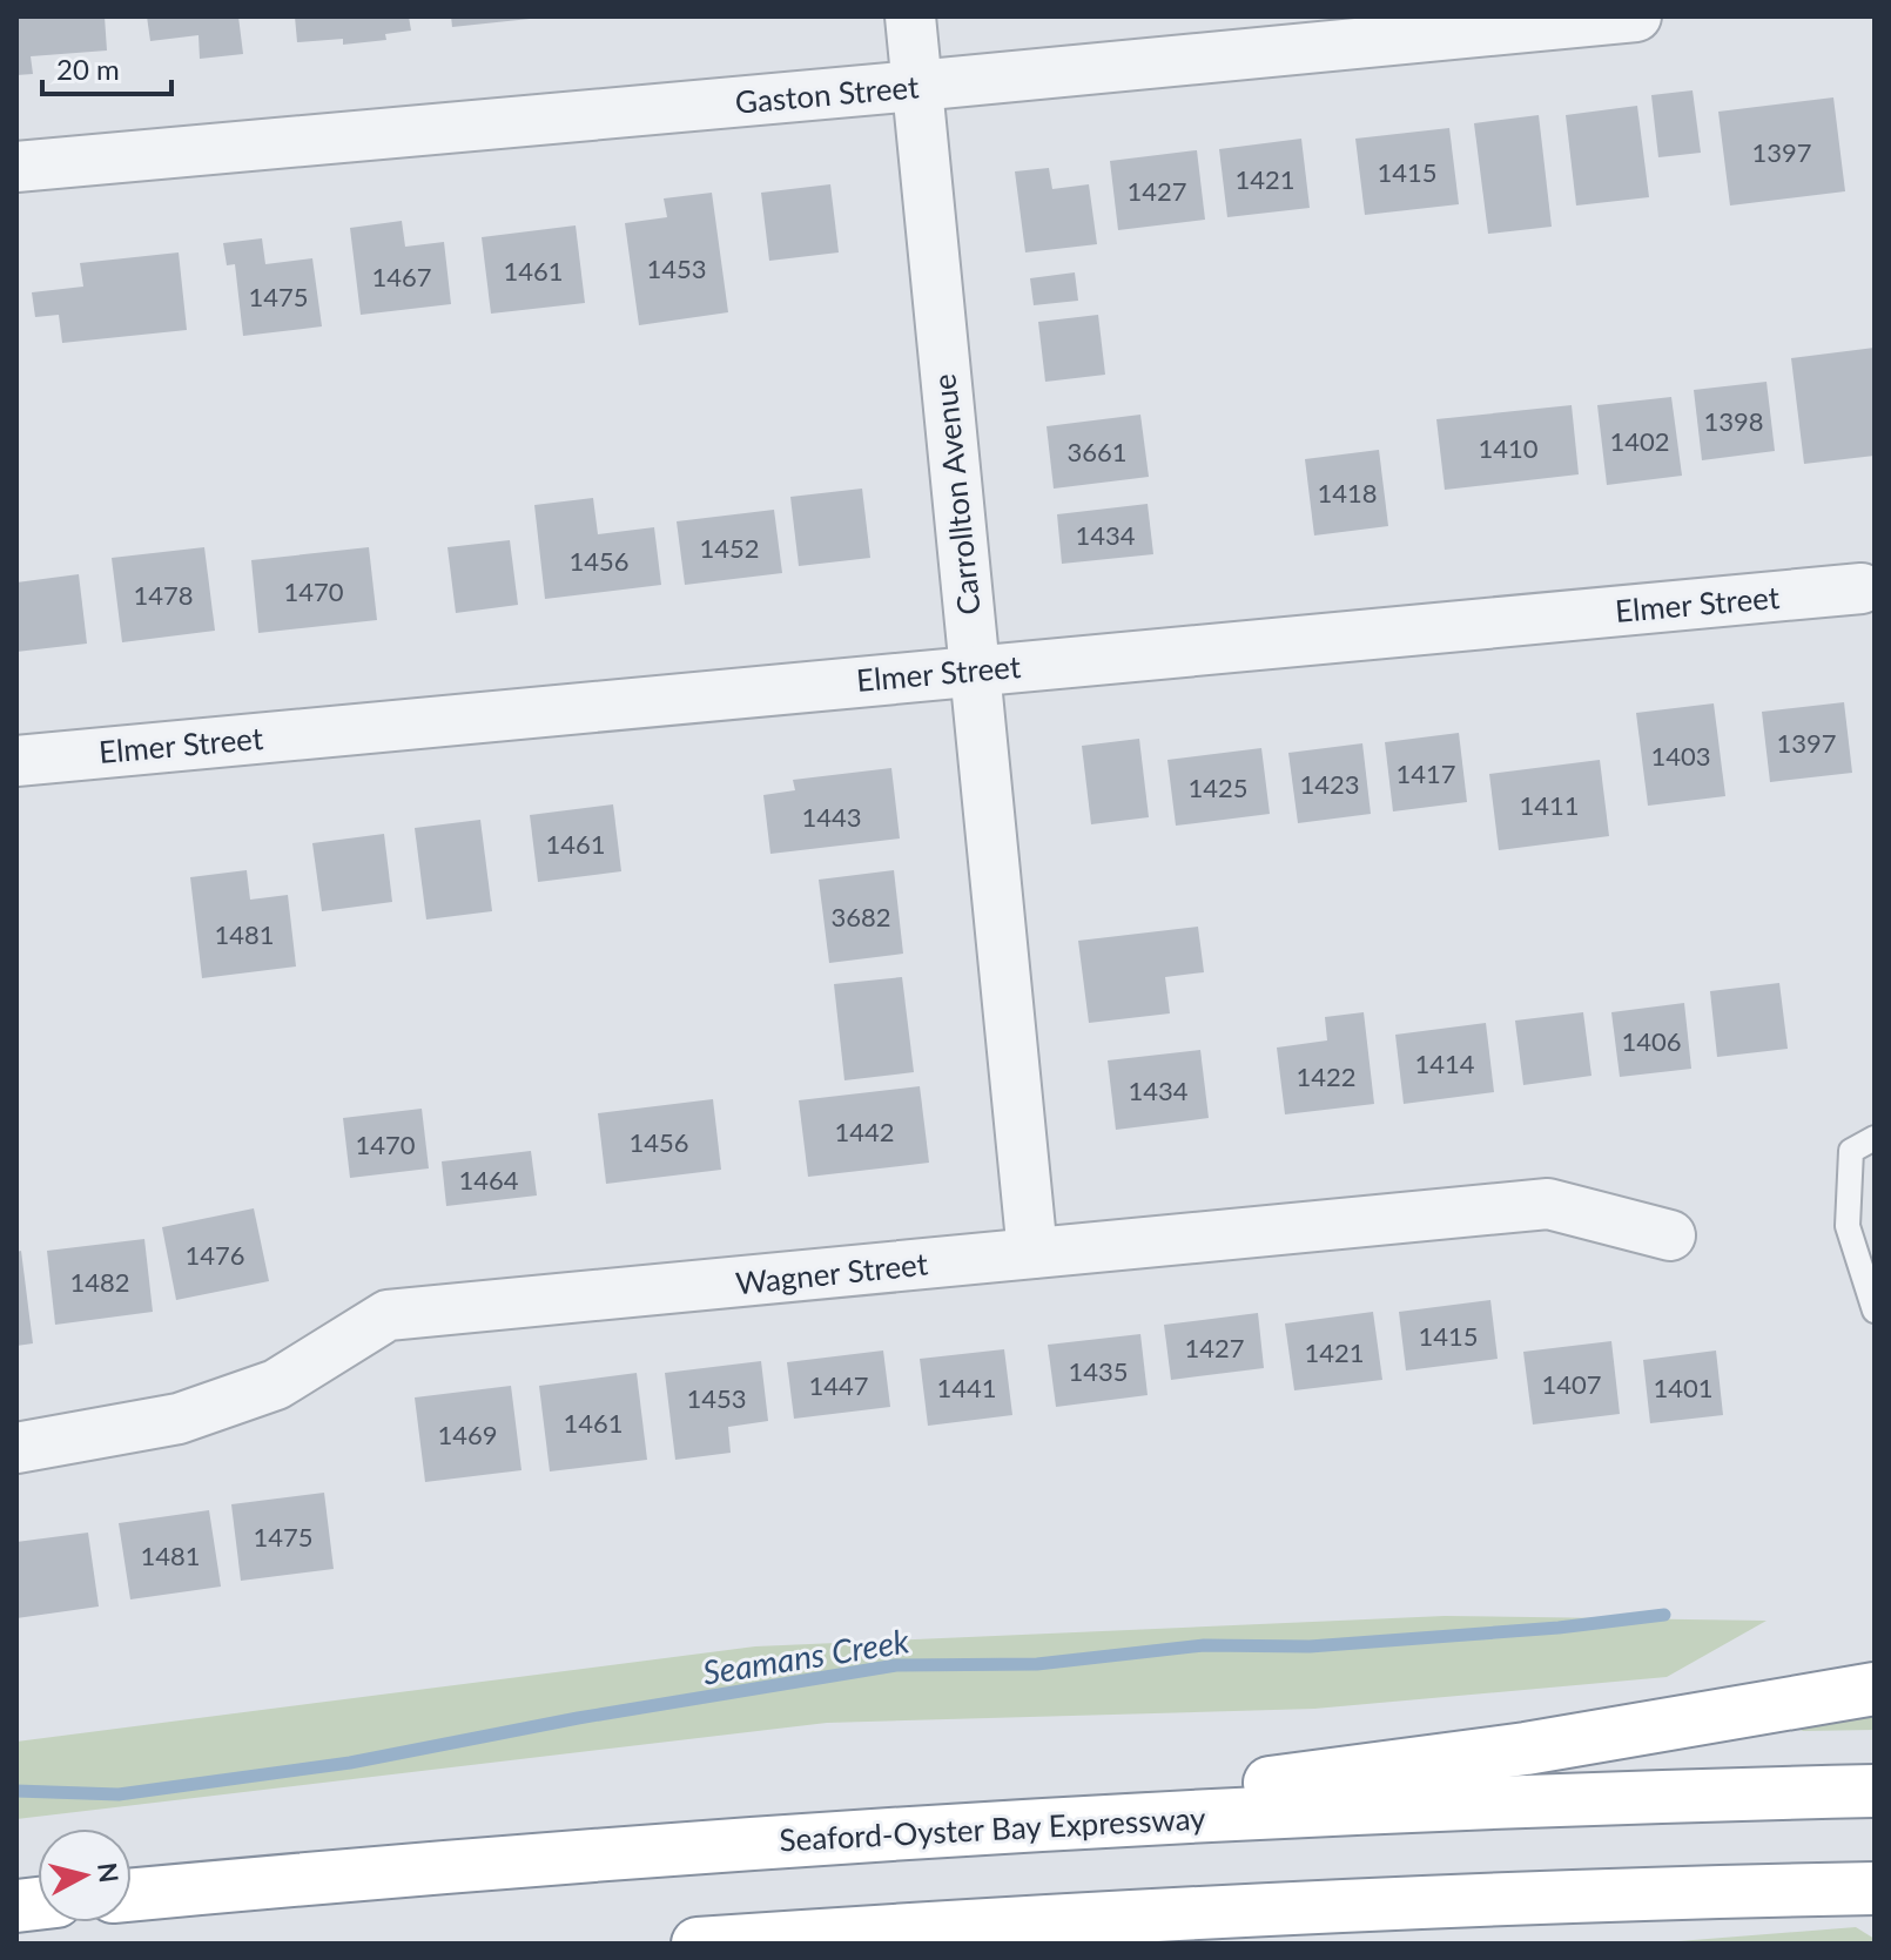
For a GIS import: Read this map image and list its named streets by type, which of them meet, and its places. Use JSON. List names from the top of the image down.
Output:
{
  "streets": {
    "highway": ["Seaford-Oyster Bay Expressway"],
    "street": [
      "Gaston Street",
      "Carrollton Avenue",
      "Elmer Street",
      "Wagner Street"
    ]
  },
  "crossings": [
    ["Gaston Street", "Carrollton Avenue"],
    ["Carrollton Avenue", "Elmer Street"],
    ["Carrollton Avenue", "Wagner Street"]
  ],
  "water": ["Seamans Creek"],
  "house_numbers": [
    "1397",
    "1415",
    "1421",
    "1427",
    "1453",
    "1461",
    "1467",
    "1475",
    "1398",
    "1402",
    "1410",
    "3661",
    "1418",
    "1434",
    "1452",
    "1456",
    "1470",
    "1478",
    "1397",
    "1403",
    "1417",
    "1423",
    "1425",
    "1411",
    "1443",
    "1461",
    "3682",
    "1481",
    "1406",
    "1414",
    "1422",
    "1434",
    "1442",
    "1456",
    "1470",
    "1464",
    "1476",
    "1482",
    "1415",
    "1427",
    "1421",
    "1435",
    "1407",
    "1447",
    "1441",
    "1401",
    "1453",
    "1461",
    "1469",
    "1475",
    "1481"
  ],
  "scale_bar": "20 m",
  "north": "right"
}
